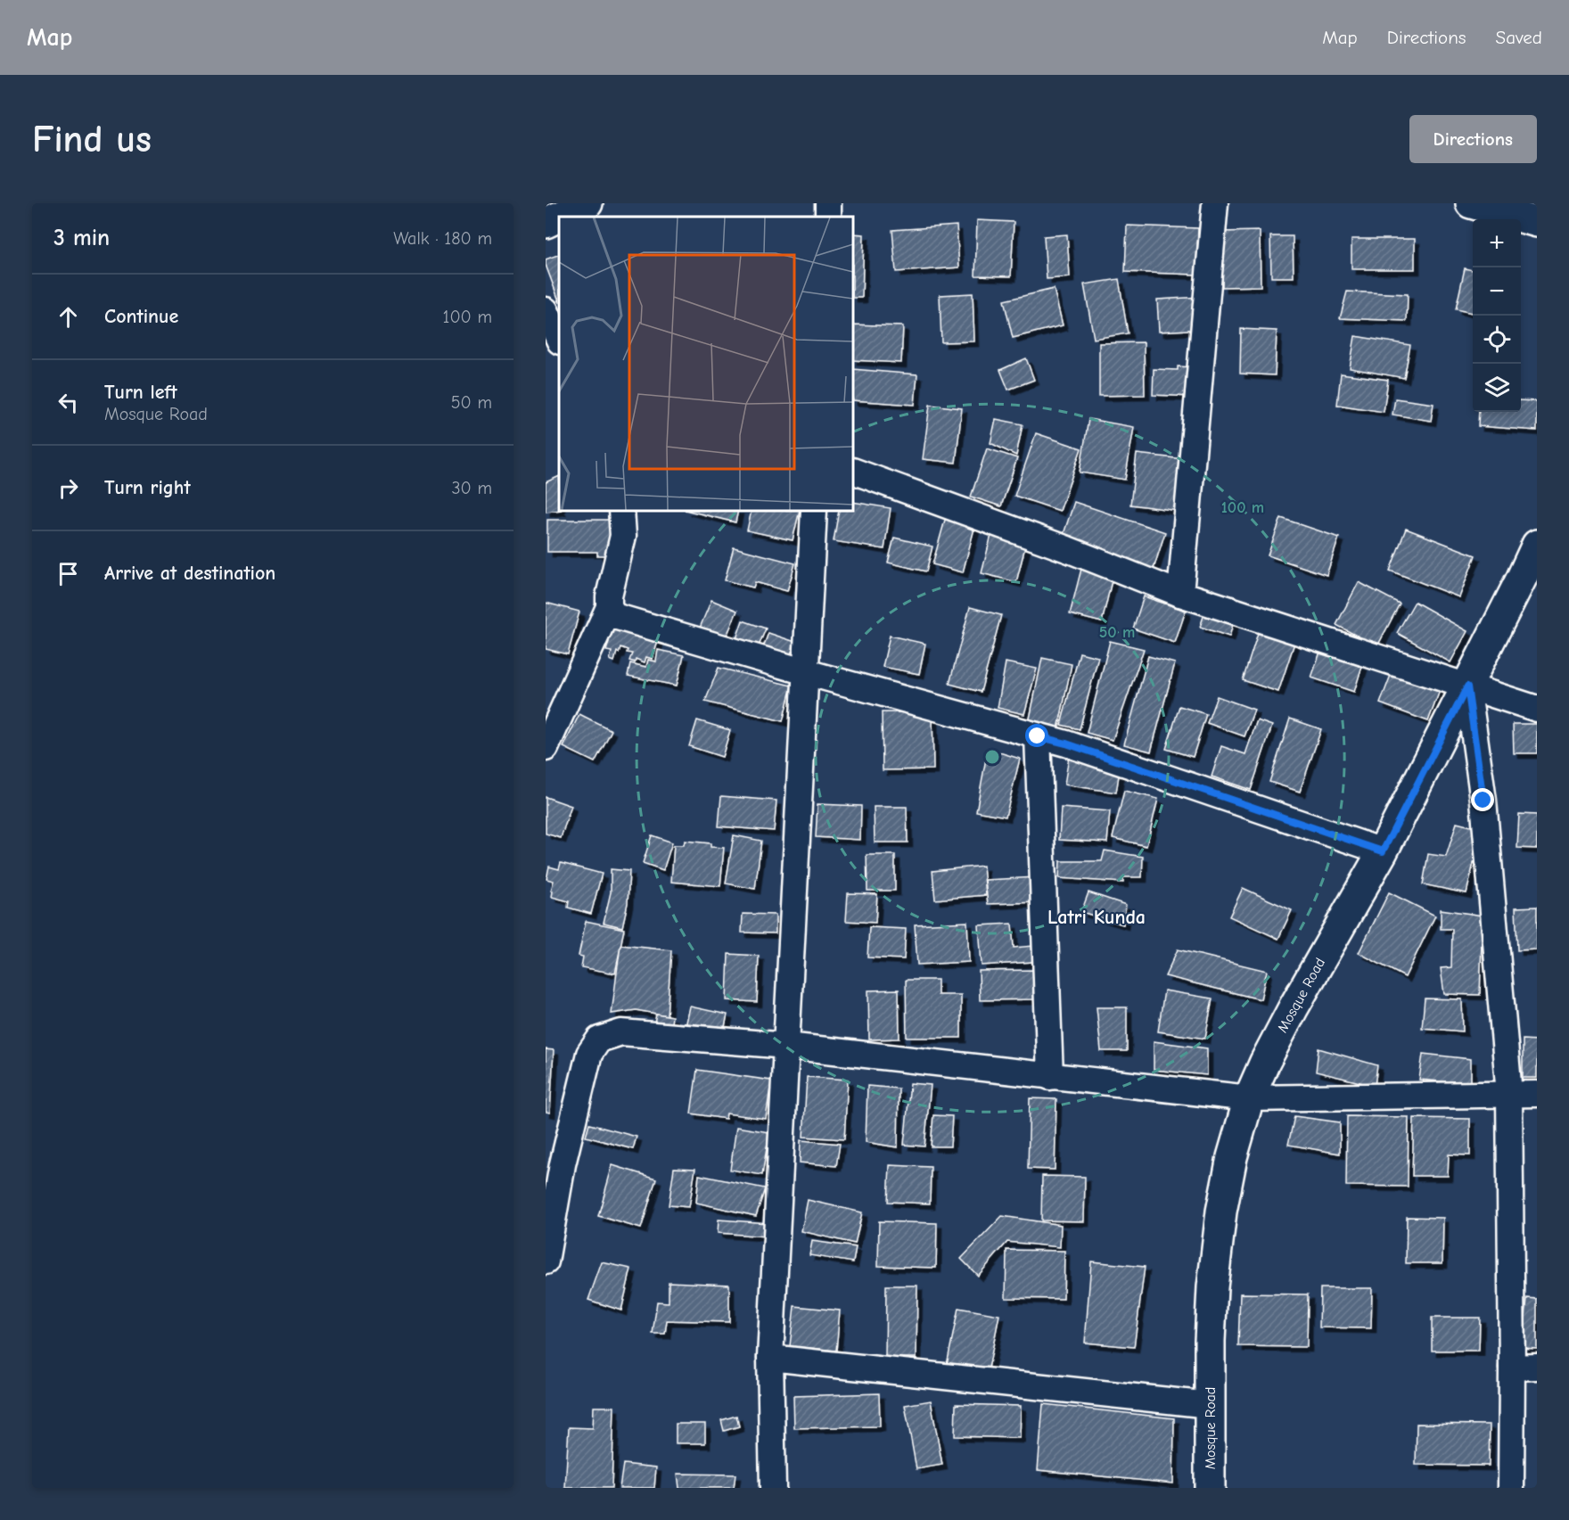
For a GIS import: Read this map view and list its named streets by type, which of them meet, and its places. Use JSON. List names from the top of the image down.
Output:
{
  "streets": {
    "street": ["Mosque Road"]
  },
  "districts": ["Latri Kunda"],
  "page": {
    "header": "Map",
    "nav": ["Map", "Directions", "Saved"],
    "buttons": "Directions",
    "title": "Find us",
    "heading": ["3 min", "Walk · 180 m"],
    "map_buttons": ["+", "−"],
    "list": [
      ["Continue", "100 m"],
      ["Turn left", "Mosque Road", "50 m"],
      ["Turn right", "30 m"],
      "Arrive at destination"
    ]
  },
  "rings": ["100 m", "50 m"]
}
